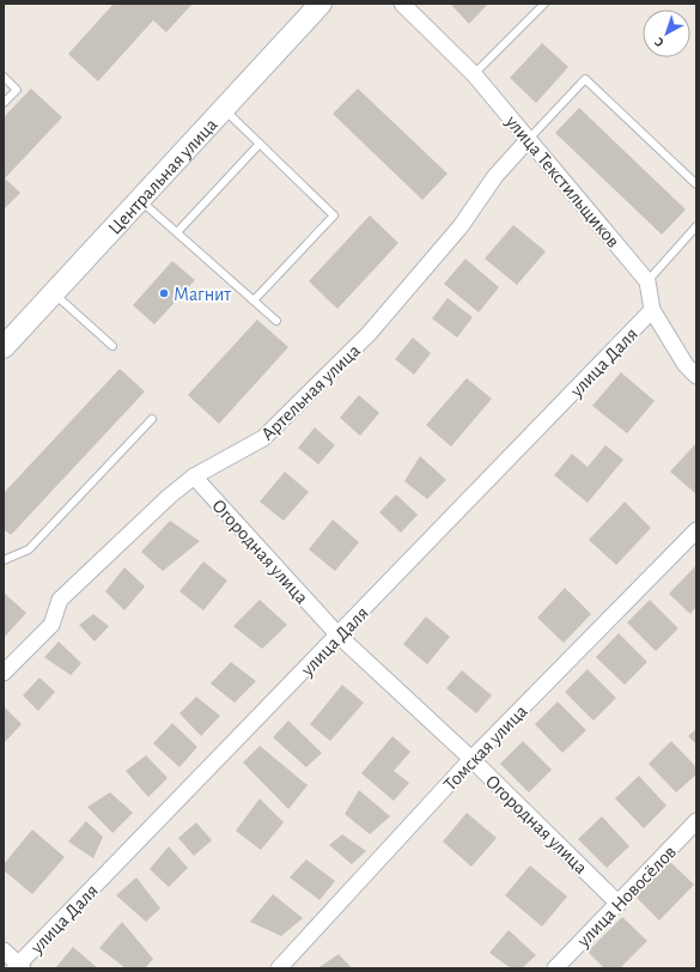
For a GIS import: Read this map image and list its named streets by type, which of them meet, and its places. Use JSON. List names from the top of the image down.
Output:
{
  "streets": {
    "street": [
      "Центральная улица",
      "улица Текстильщиков",
      "улица Даля",
      "Артельная улица",
      "Огородная улица",
      "Томская улица",
      "улица Новосёлов"
    ]
  },
  "crossings": [
    ["улица Текстильщиков", "Артельная улица"],
    ["улица Даля", "Огородная улица"],
    ["Артельная улица", "Огородная улица"],
    ["Огородная улица", "Томская улица"],
    ["Огородная улица", "улица Новосёлов"]
  ],
  "places": ["Магнит"],
  "north": "bottom left"
}
